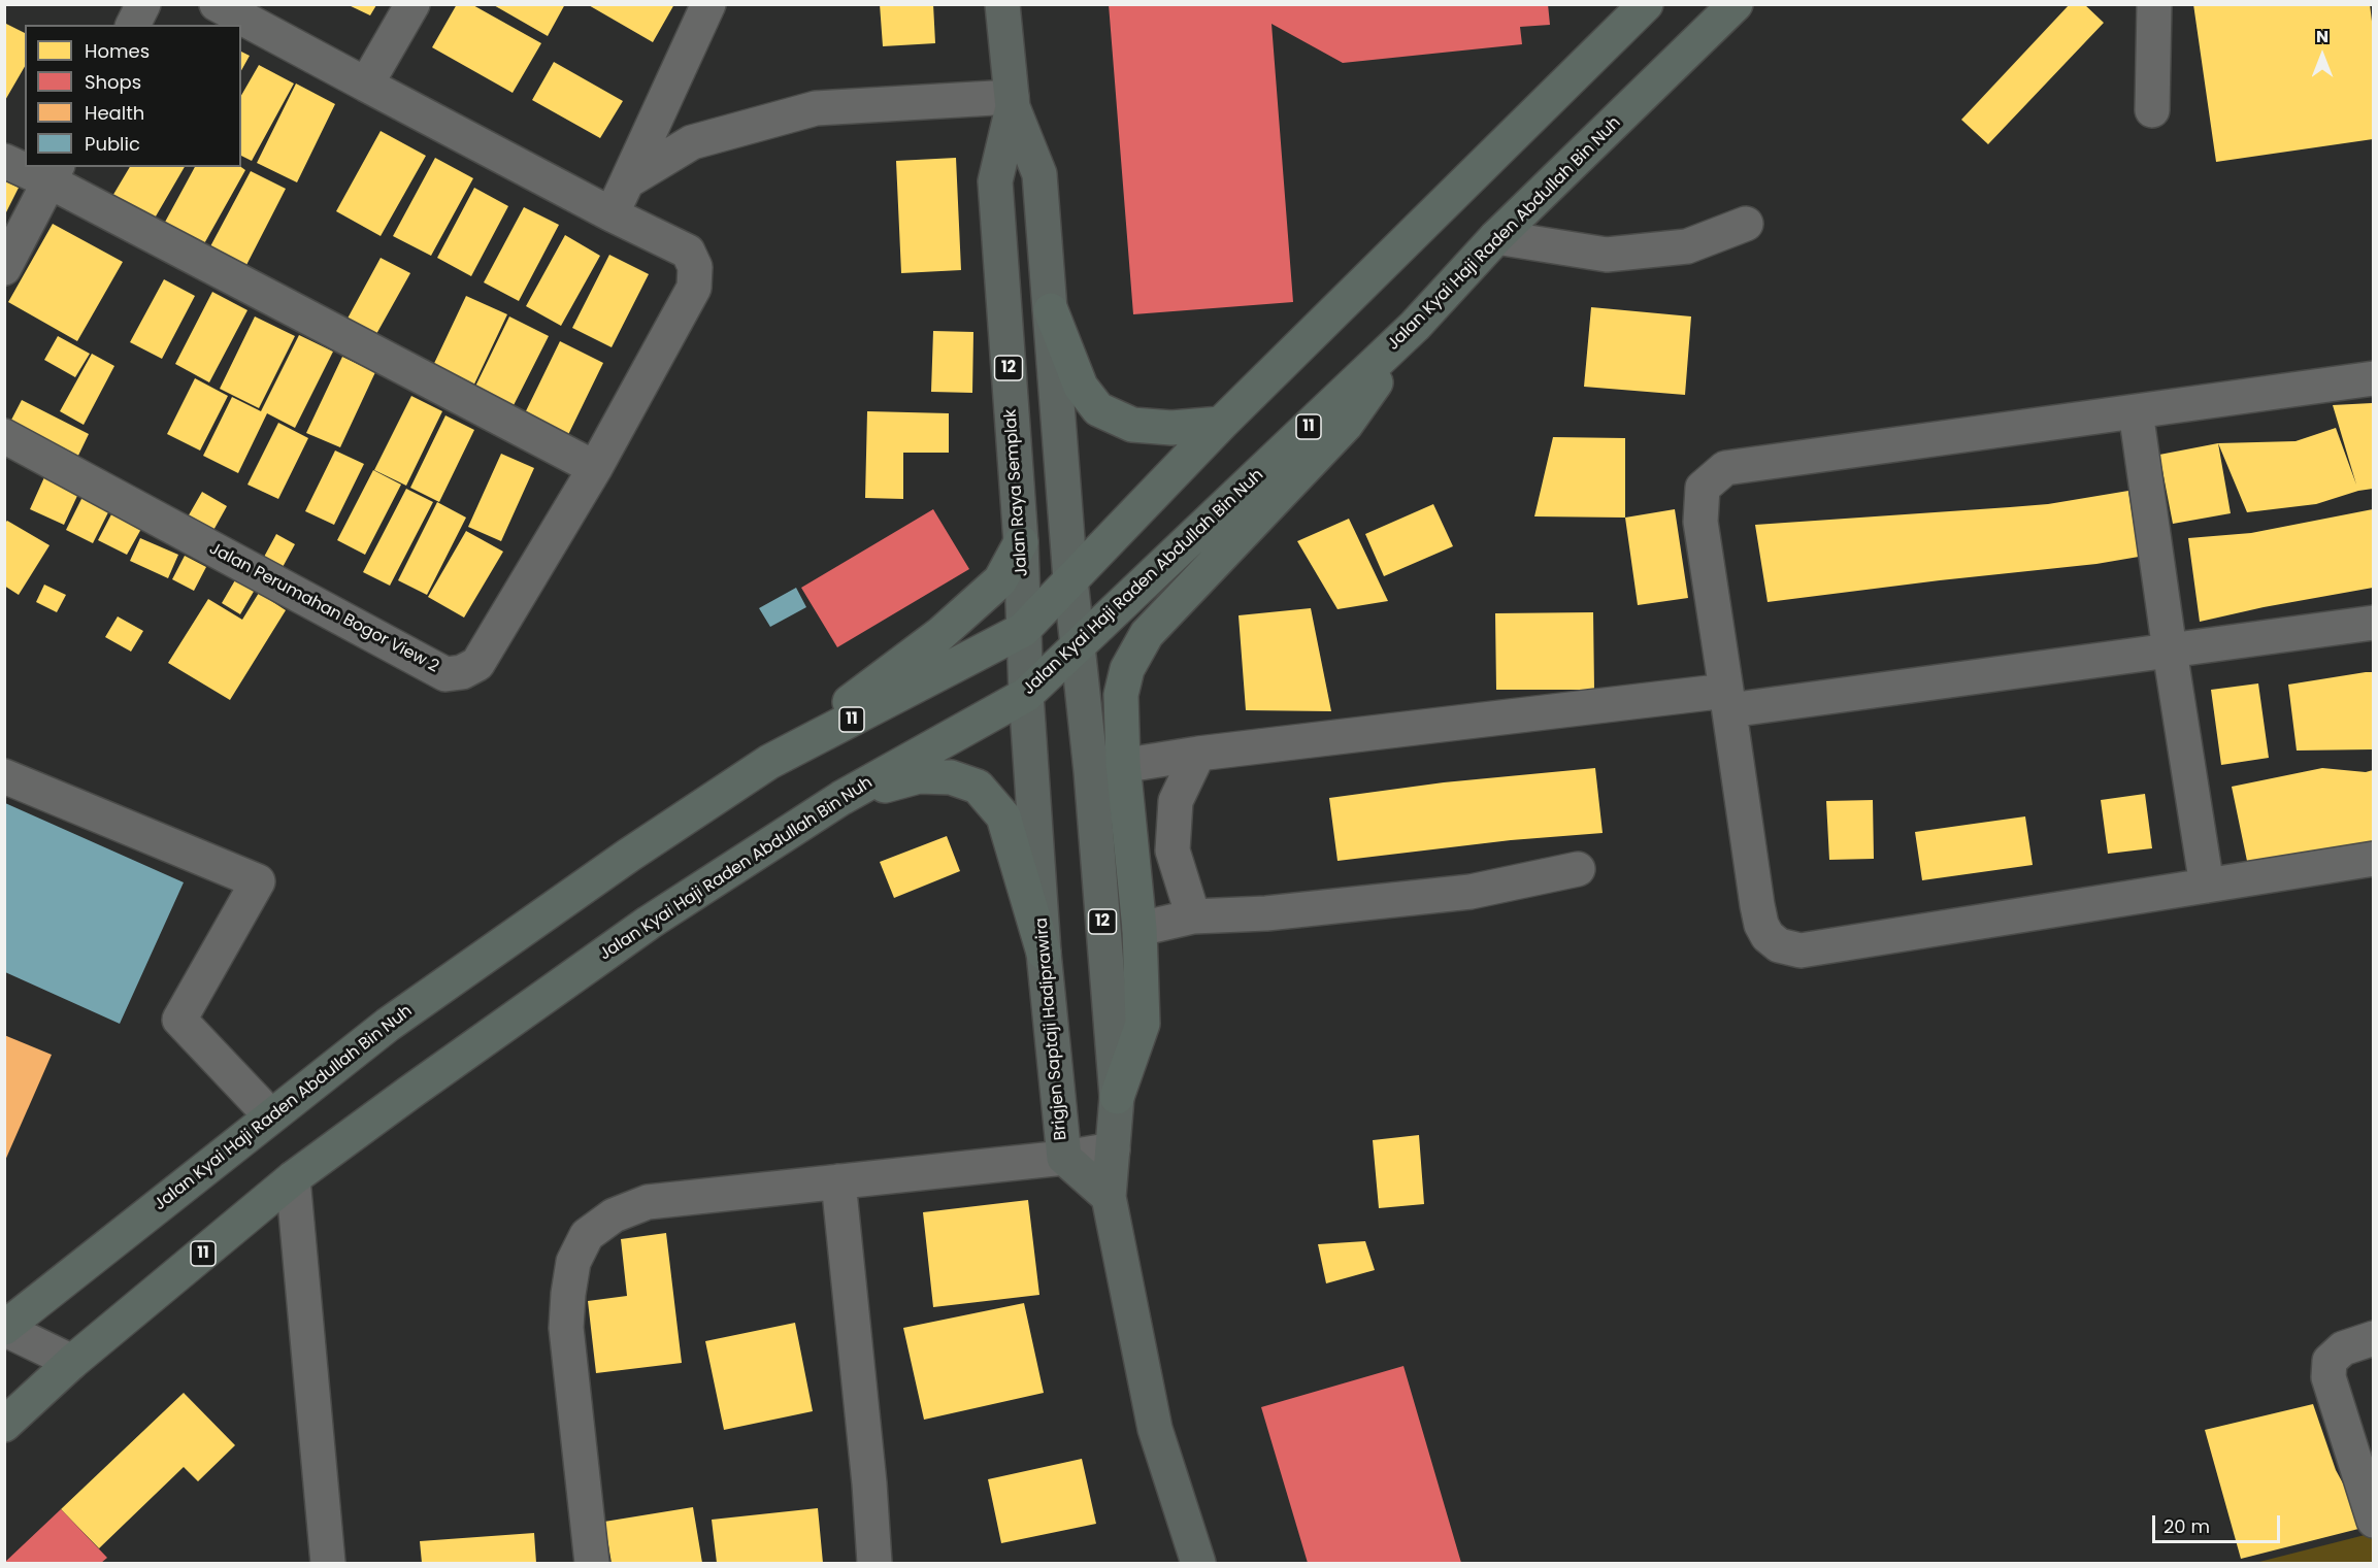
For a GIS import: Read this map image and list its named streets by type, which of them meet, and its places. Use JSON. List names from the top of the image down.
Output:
{
  "streets": {
    "highway": ["Jalan Kyai Haji Raden Abdullah Bin Nuh", "12", "11"],
    "main road": ["Jalan Raya Semplak", "Brigjen Saptaji Hadiprawira"],
    "street": ["Jalan Perumahan Bogor View 2"]
  },
  "crossings": [
    ["Jalan Kyai Haji Raden Abdullah Bin Nuh", "12"],
    ["Jalan Kyai Haji Raden Abdullah Bin Nuh", "Jalan Raya Semplak"],
    ["Jalan Kyai Haji Raden Abdullah Bin Nuh", "Brigjen Saptaji Hadiprawira"],
    ["12", "Jalan Raya Semplak"],
    ["12", "Brigjen Saptaji Hadiprawira"],
    ["Jalan Raya Semplak", "Brigjen Saptaji Hadiprawira"]
  ],
  "legend": [
    "Homes",
    "Shops",
    "Health",
    "Public"
  ],
  "scale_bar": "20 m",
  "north": "top"
}
